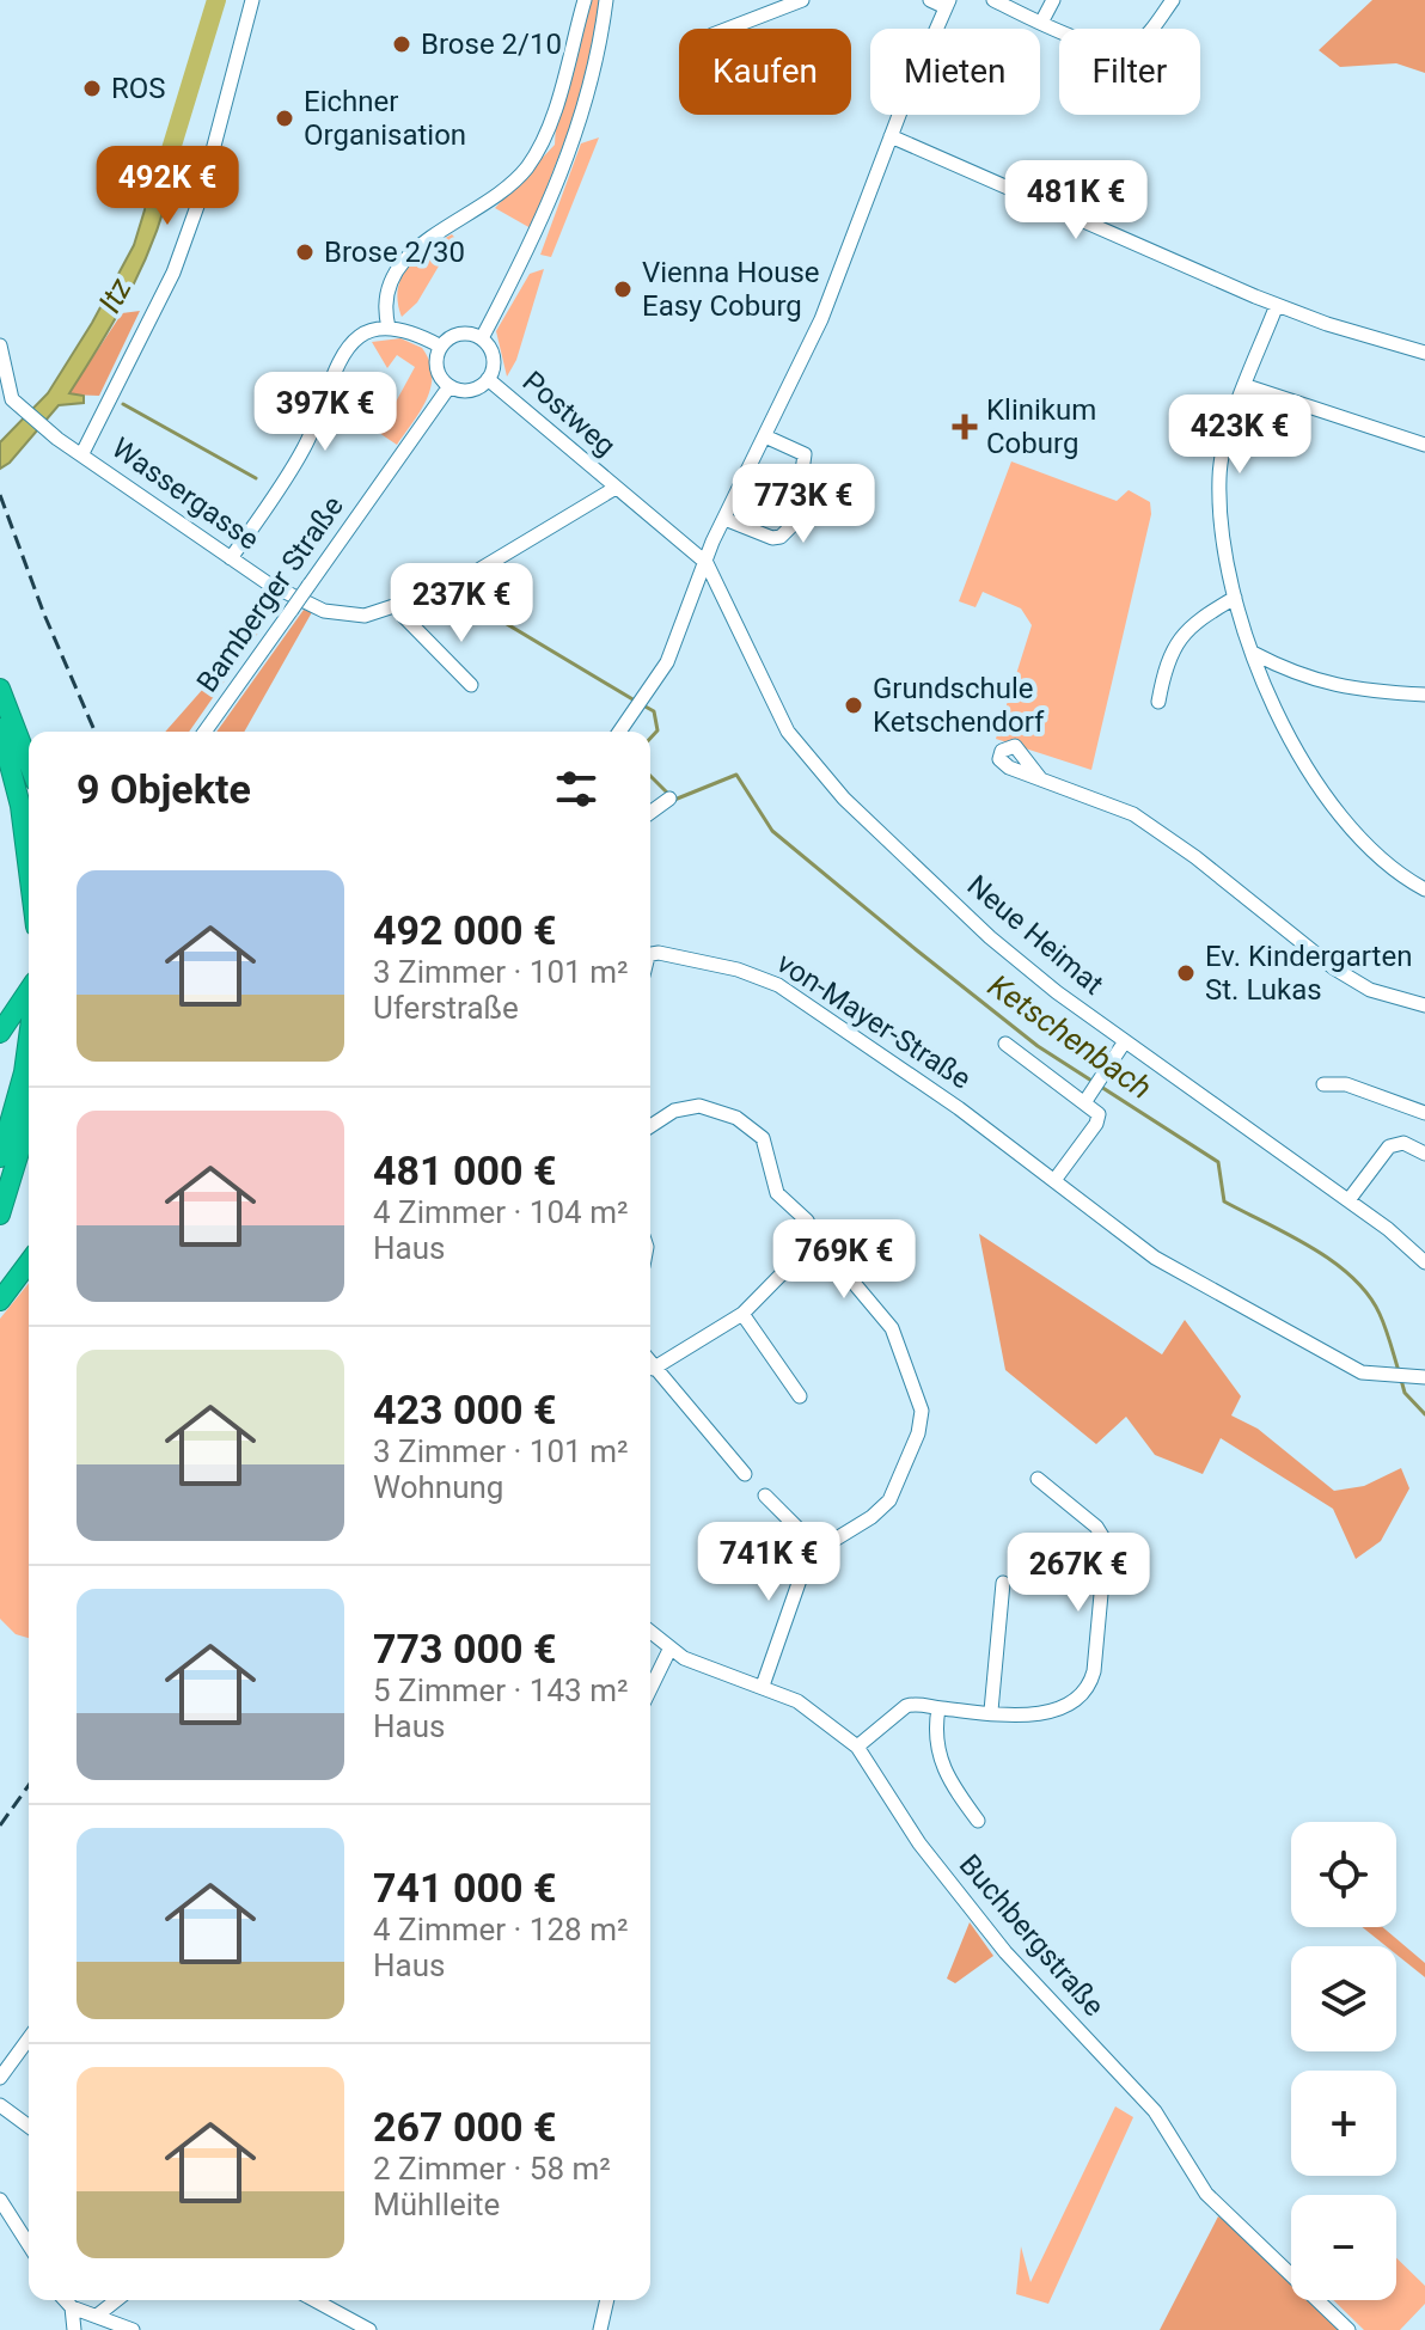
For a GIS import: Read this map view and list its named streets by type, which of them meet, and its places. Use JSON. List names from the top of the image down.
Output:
{
  "streets": {
    "street": [
      "Postweg",
      "Wassergasse",
      "Bamberger Straße",
      "Neue Heimat",
      "von-Mayer-Straße",
      "Buchbergstraße"
    ]
  },
  "crossings": [
    ["Postweg", "Wassergasse"],
    ["Postweg", "Bamberger Straße"],
    ["Postweg", "Neue Heimat"]
  ],
  "water": ["Itz", "Ketschenbach"],
  "places": {
    "other": [
      "Brose 2/10",
      "ROS",
      "Eichner Organisation",
      "Brose 2/30",
      "Vienna House Easy Coburg",
      "Grundschule Ketschendorf",
      "Ev. Kindergarten St. Lukas"
    ],
    "health": ["Klinikum Coburg"]
  },
  "page": {
    "chip": ["Kaufen", "Mieten", "Filter"],
    "price": [
      "492K €",
      "481K €",
      "397K €",
      "423K €",
      "773K €",
      "237K €",
      "769K €",
      "741K €",
      "267K €"
    ],
    "heading": "9 Objekte",
    "list": [
      {
        "name": "492 000 €",
        "note": "3 Zimmer · 101 m² · Uferstraße"
      },
      {
        "name": "481 000 €",
        "note": "4 Zimmer · 104 m² · Haus"
      },
      {
        "name": "423 000 €",
        "note": "3 Zimmer · 101 m² · Wohnung"
      },
      {
        "name": "773 000 €",
        "note": "5 Zimmer · 143 m² · Haus"
      },
      {
        "name": "741 000 €",
        "note": "4 Zimmer · 128 m² · Haus"
      },
      {
        "name": "267 000 €",
        "note": "2 Zimmer · 58 m² · Mühlleite"
      }
    ],
    "map_buttons": ["+", "−"]
  }
}
